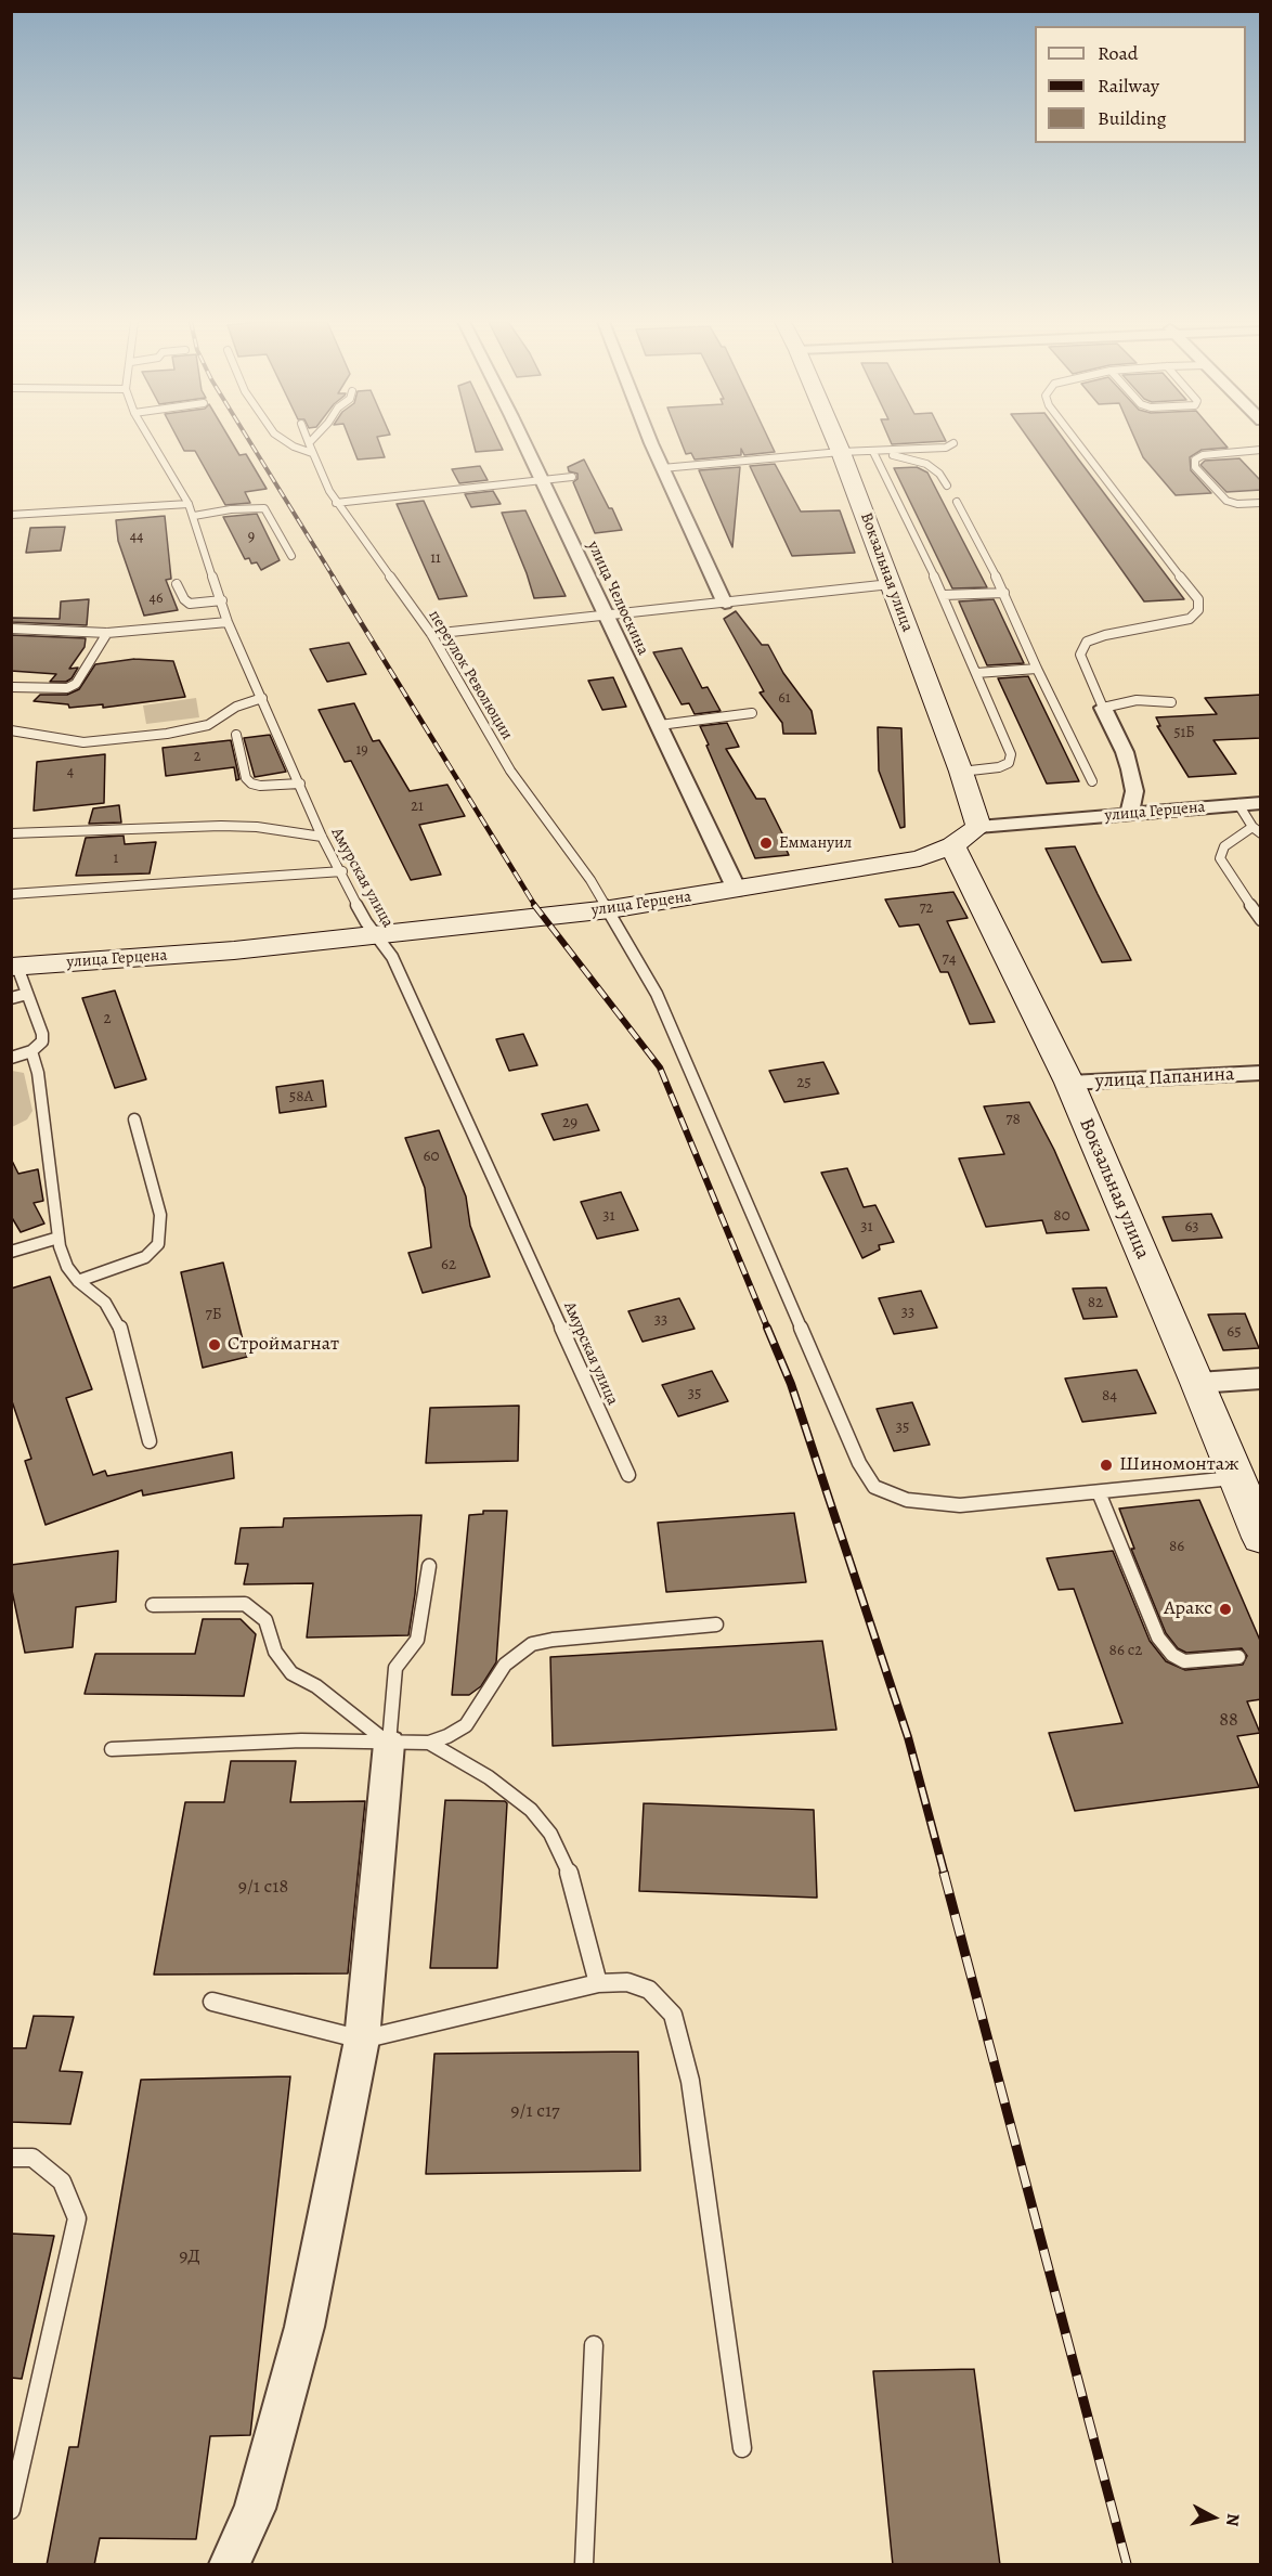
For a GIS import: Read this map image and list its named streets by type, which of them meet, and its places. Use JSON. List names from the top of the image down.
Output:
{
  "streets": {
    "main road": ["Вокзальная улица", "улица Герцена"],
    "street": ["улица Челюскина", "улица Папанина"],
    "lane": ["переулок Революции", "Амурская улица"]
  },
  "crossings": [
    ["Вокзальная улица", "переулок Революции"],
    ["Вокзальная улица", "улица Герцена"],
    ["Вокзальная улица", "улица Папанина"],
    ["улица Челюскина", "улица Герцена"],
    ["переулок Революции", "улица Герцена"],
    ["улица Герцена", "Амурская улица"]
  ],
  "places": [
    "Еммануил",
    "Строймагнат",
    "Шиномонтаж",
    "Аракс"
  ],
  "house_numbers": [
    "44",
    "9",
    "11",
    "46",
    "61",
    "51Б",
    "19",
    "2",
    "4",
    "21",
    "1",
    "72",
    "74",
    "2",
    "25",
    "58А",
    "78",
    "29",
    "60",
    "31",
    "80",
    "31",
    "63",
    "62",
    "82",
    "33",
    "7Б",
    "33",
    "65",
    "35",
    "84",
    "35",
    "86",
    "86 с2",
    "88",
    "9/1 с18",
    "9/1 с17",
    "9Д"
  ],
  "legend": ["Road", "Railway", "Building"],
  "north": "right"
}
